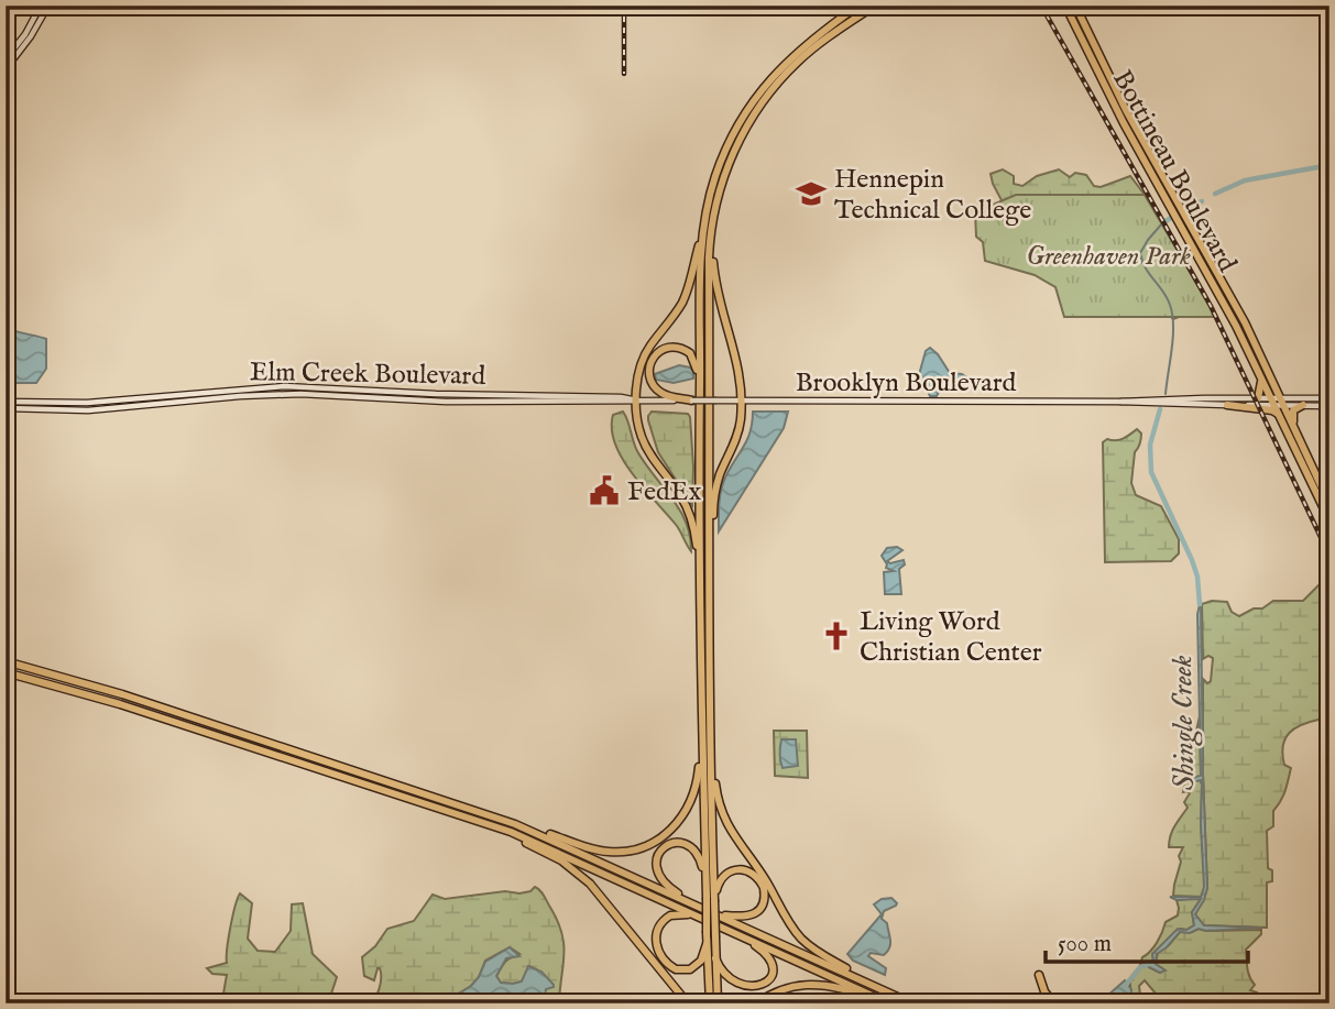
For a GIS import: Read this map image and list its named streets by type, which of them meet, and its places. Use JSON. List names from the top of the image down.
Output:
{
  "streets": {
    "highway": ["Bottineau Boulevard"],
    "main road": ["Elm Creek Boulevard", "Brooklyn Boulevard"]
  },
  "crossings": [
    ["Bottineau Boulevard", "Brooklyn Boulevard"],
    ["Elm Creek Boulevard", "Brooklyn Boulevard"]
  ],
  "water": ["Shingle Creek"],
  "parks": ["Greenhaven Park"],
  "places": {
    "school or university": ["Hennepin Technical College"],
    "public building": ["FedEx"],
    "church": ["Living Word Christian Center"]
  },
  "scale_bar": "500 m"
}
